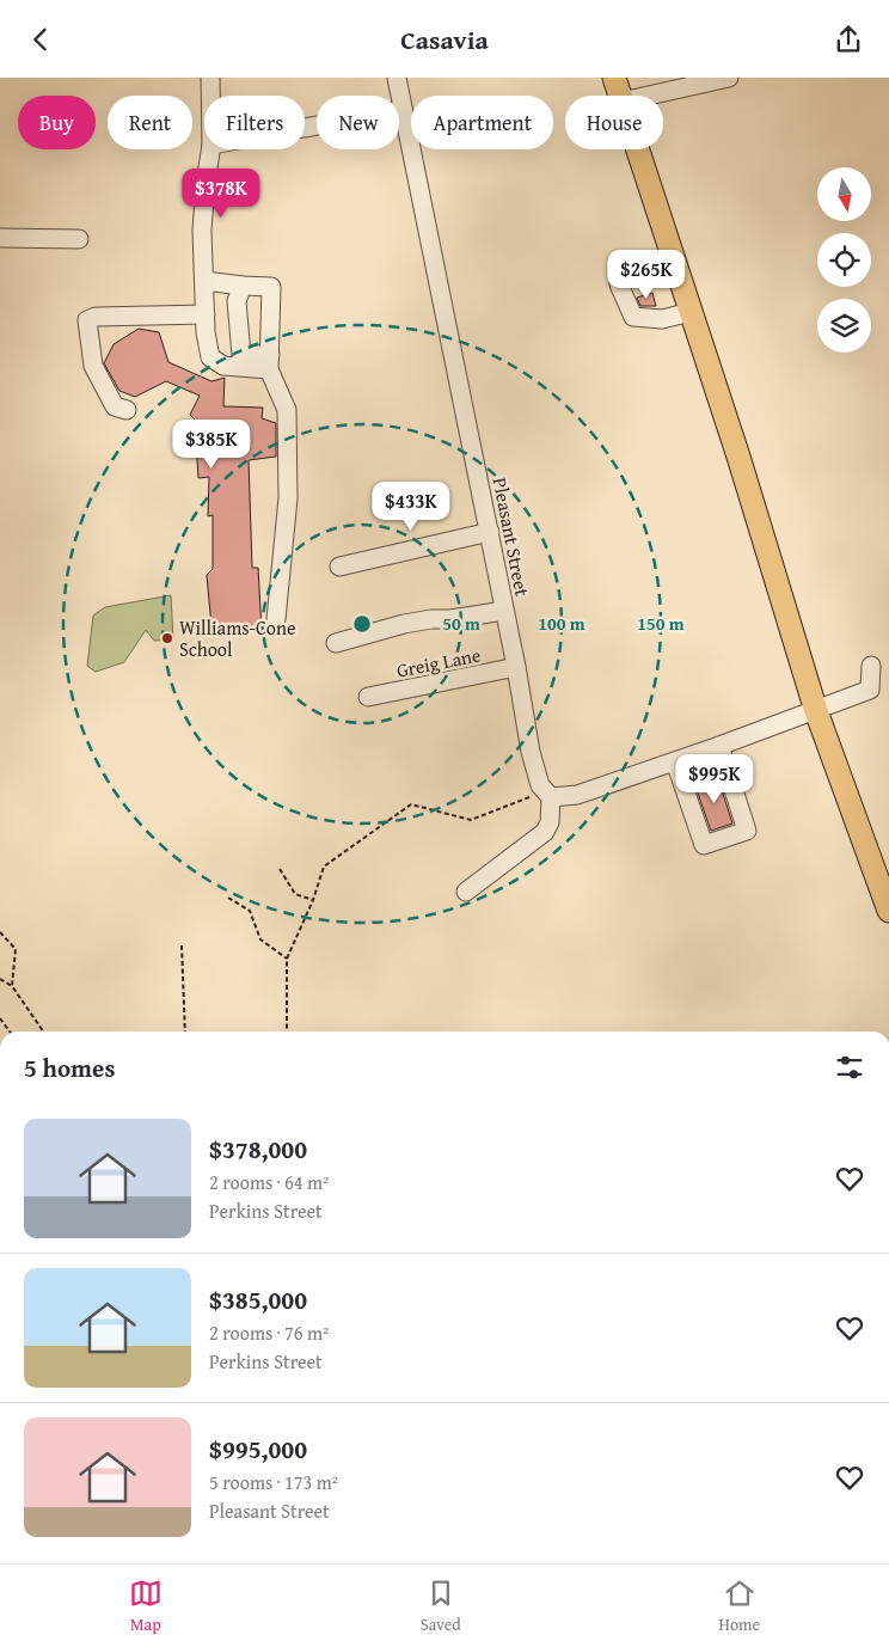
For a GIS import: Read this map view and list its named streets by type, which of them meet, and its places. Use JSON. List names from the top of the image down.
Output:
{
  "streets": {
    "street": ["Pleasant Street", "Greig Lane"]
  },
  "crossings": [
    ["Pleasant Street", "Greig Lane"]
  ],
  "places": ["Williams-Cone School"],
  "north": "bottom",
  "page": {
    "header": "Casavia",
    "chip": [
      "Buy",
      "Rent",
      "Filters",
      "New",
      "Apartment",
      "House"
    ],
    "price": [
      "$378K",
      "$265K",
      "$385K",
      "$433K",
      "$995K"
    ],
    "heading": "5 homes",
    "list": [
      {
        "name": "$378,000",
        "note": "2 rooms · 64 m² · Perkins Street"
      },
      {
        "name": "$385,000",
        "note": "2 rooms · 76 m² · Perkins Street"
      },
      {
        "name": "$995,000",
        "note": "5 rooms · 173 m² · Pleasant Street"
      }
    ],
    "tabs": ["Map", "Saved", "Home"]
  },
  "rings": ["50 m", "100 m", "150 m"]
}
